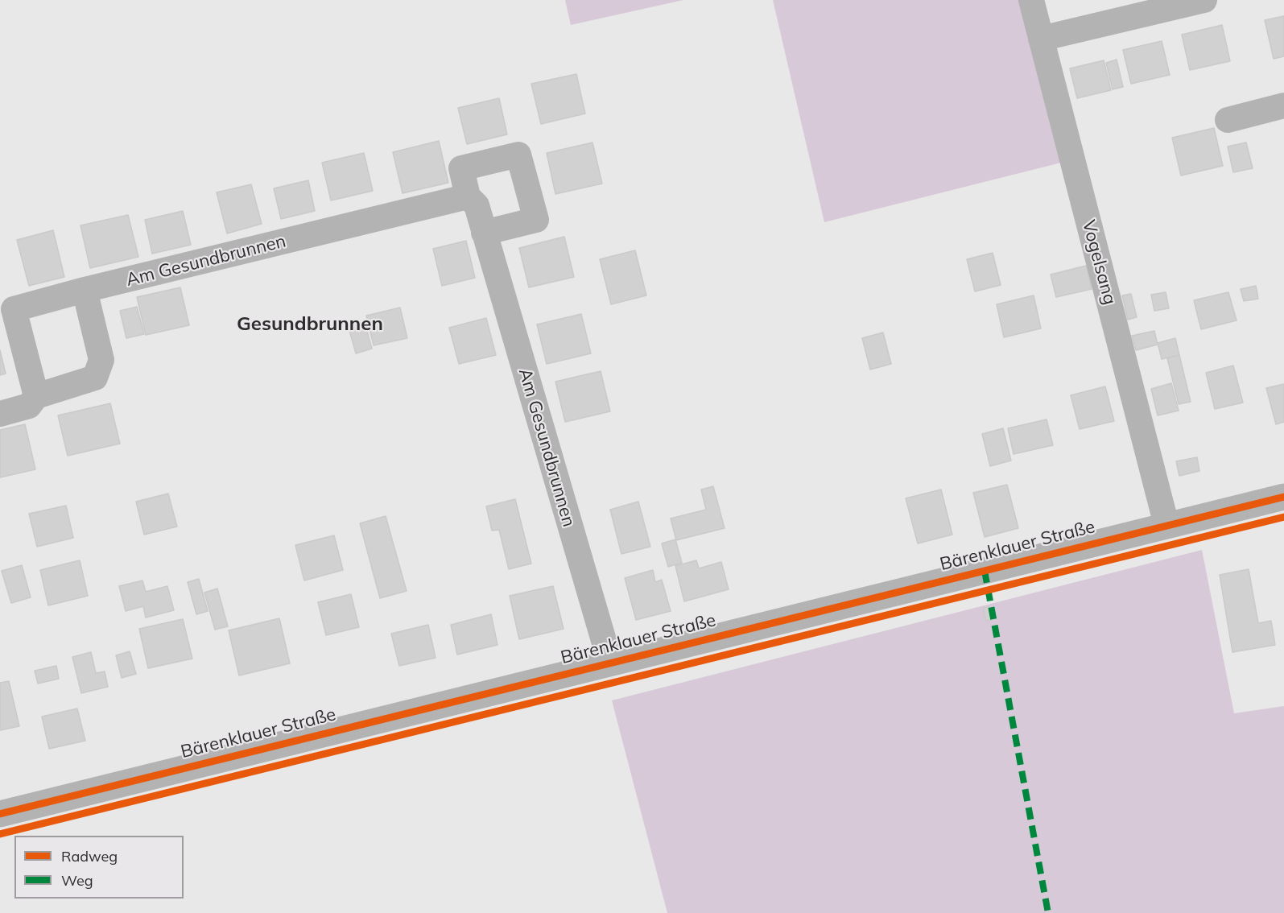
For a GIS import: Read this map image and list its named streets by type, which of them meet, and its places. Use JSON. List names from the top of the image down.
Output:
{
  "streets": {
    "street": ["Am Gesundbrunnen", "Vogelsang", "Bärenklauer Straße"]
  },
  "crossings": [
    ["Am Gesundbrunnen", "Bärenklauer Straße"],
    ["Vogelsang", "Bärenklauer Straße"]
  ],
  "districts": ["Gesundbrunnen"],
  "legend": ["Radweg", "Weg"]
}
